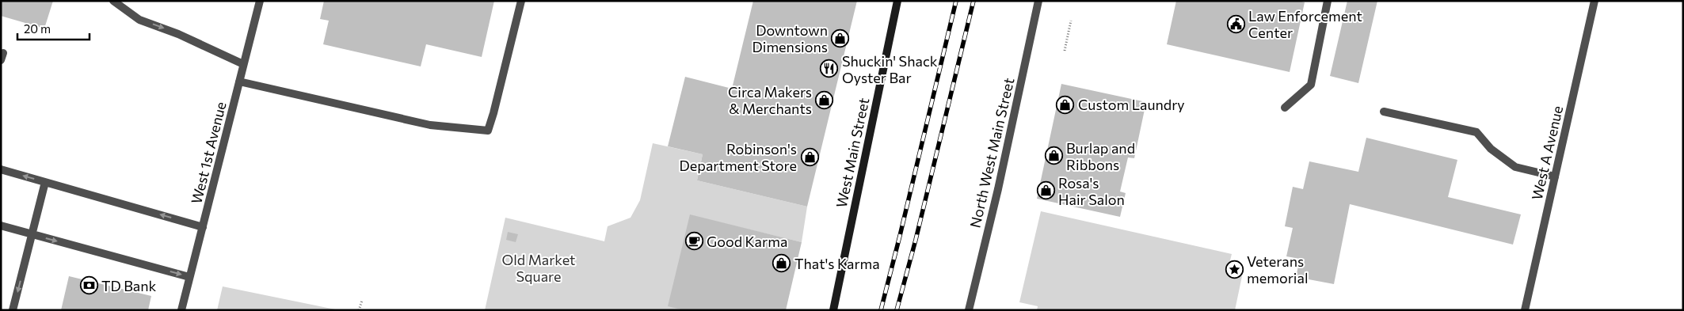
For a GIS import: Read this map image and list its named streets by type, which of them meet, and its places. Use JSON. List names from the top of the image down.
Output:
{
  "streets": {
    "main road": ["West Main Street"],
    "street": ["West 1st Avenue", "North West Main Street", "West A Avenue"]
  },
  "parks": ["Old Market Square"],
  "places": {
    "public building": ["Law Enforcement Center"],
    "shop": [
      "Downtown Dimensions",
      "Circa Makers & Merchants",
      "Custom Laundry",
      "Burlap and Ribbons",
      "Robinson's Department Store",
      "Rosa's Hair Salon",
      "That's Karma"
    ],
    "restaurant": ["Shuckin' Shack Oyster Bar"],
    "cafe": ["Good Karma"],
    "place": ["Veterans memorial"],
    "bank": ["TD Bank"]
  },
  "scale_bar": "20 m"
}
